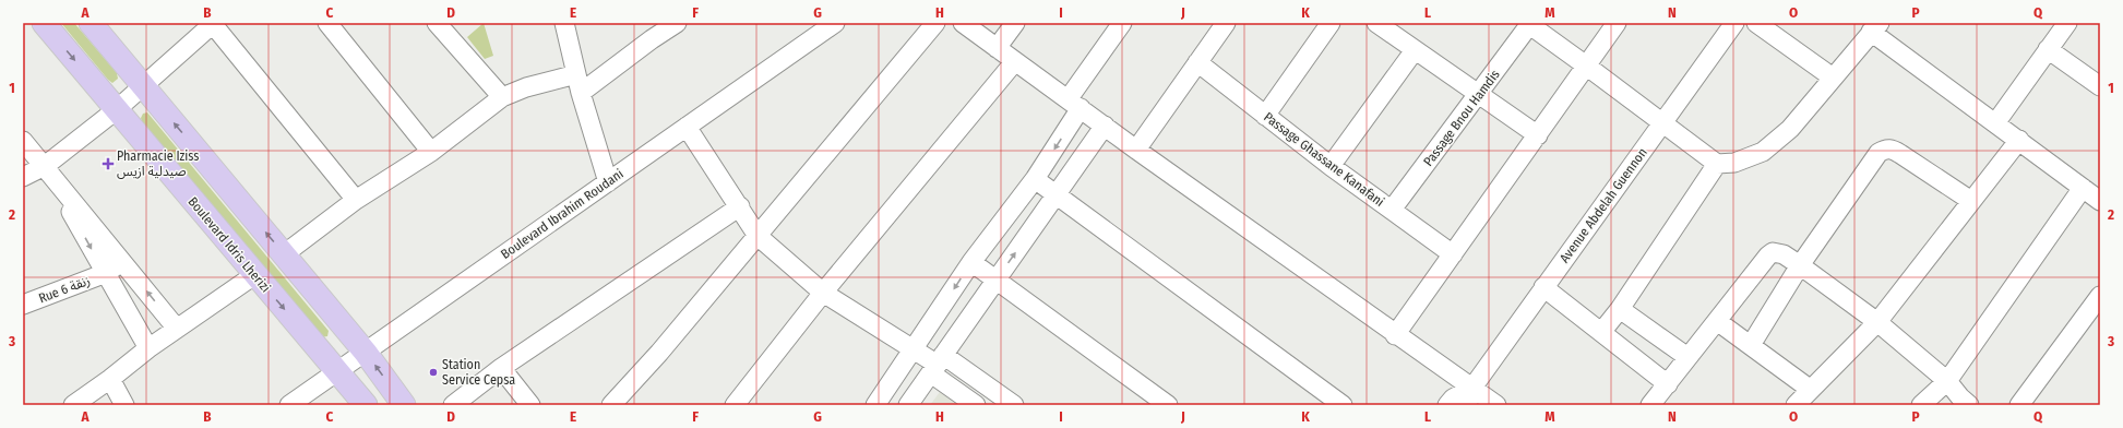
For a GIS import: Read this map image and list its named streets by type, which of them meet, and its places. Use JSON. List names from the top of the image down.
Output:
{
  "streets": {
    "main road": ["Boulevard Idris Lherizi"],
    "street": [
      "Passage Bnou Hamdis",
      "Passage Ghassane Kanafani",
      "Avenue Abdelah Guennon",
      "Boulevard Ibrahim Roudani",
      "Rue 6 زنقة"
    ]
  },
  "crossings": [
    ["Passage Bnou Hamdis", "Passage Ghassane Kanafani"],
    ["Boulevard Ibrahim Roudani", "Boulevard Idris Lherizi"]
  ],
  "places": {
    "health": ["Pharmacie Iziss صيدلية ازيس"],
    "other": ["Station Service Cepsa"]
  },
  "grid": {
    "columns": [
      "A",
      "B",
      "C",
      "D",
      "E",
      "F",
      "G",
      "H",
      "I",
      "J",
      "K",
      "L",
      "M",
      "N",
      "O",
      "P",
      "Q"
    ],
    "rows": ["1", "2", "3"]
  }
}
